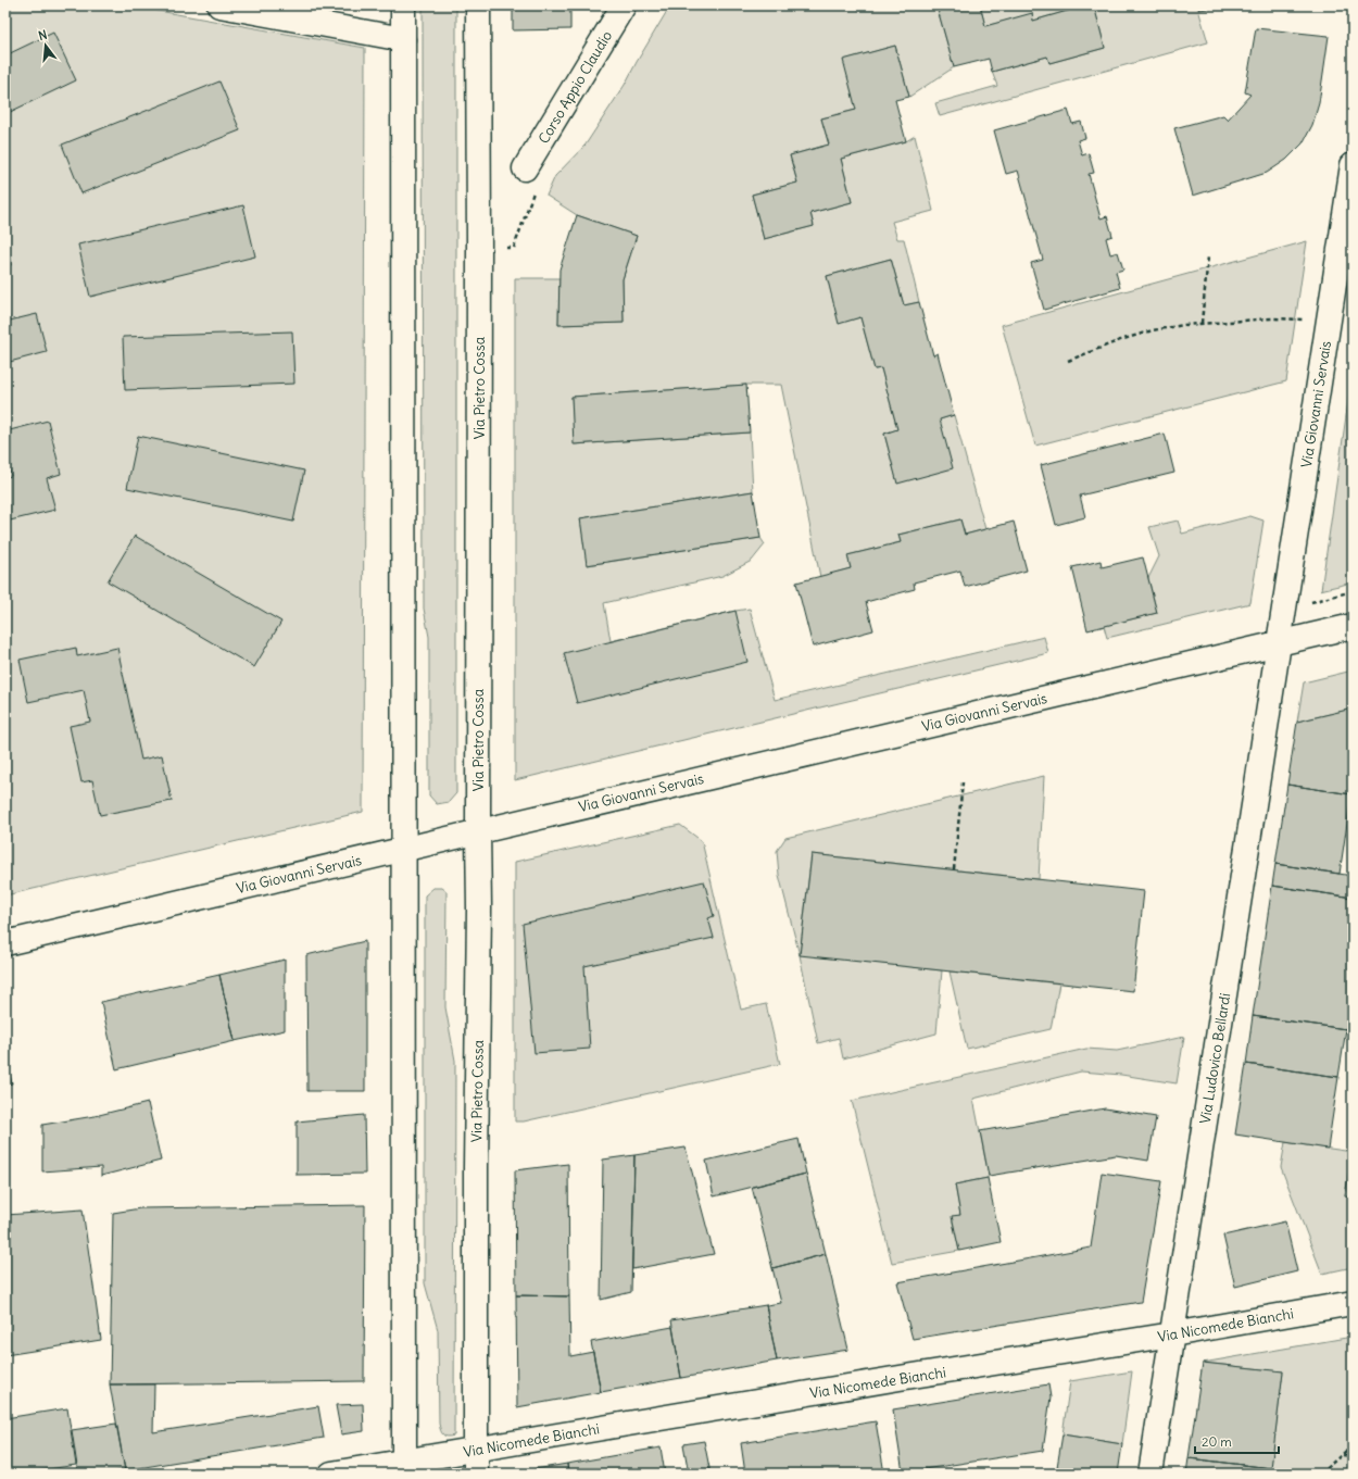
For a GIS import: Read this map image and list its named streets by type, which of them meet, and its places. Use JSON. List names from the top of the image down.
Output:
{
  "streets": {
    "street": [
      "Corso Appio Claudio",
      "Via Pietro Cossa",
      "Via Giovanni Servais",
      "Via Ludovico Bellardi",
      "Via Nicomede Bianchi"
    ]
  },
  "crossings": [
    ["Via Pietro Cossa", "Via Giovanni Servais"],
    ["Via Pietro Cossa", "Via Nicomede Bianchi"],
    ["Via Giovanni Servais", "Via Ludovico Bellardi"],
    ["Via Ludovico Bellardi", "Via Nicomede Bianchi"]
  ],
  "scale_bar": "20 m",
  "north": "top"
}
